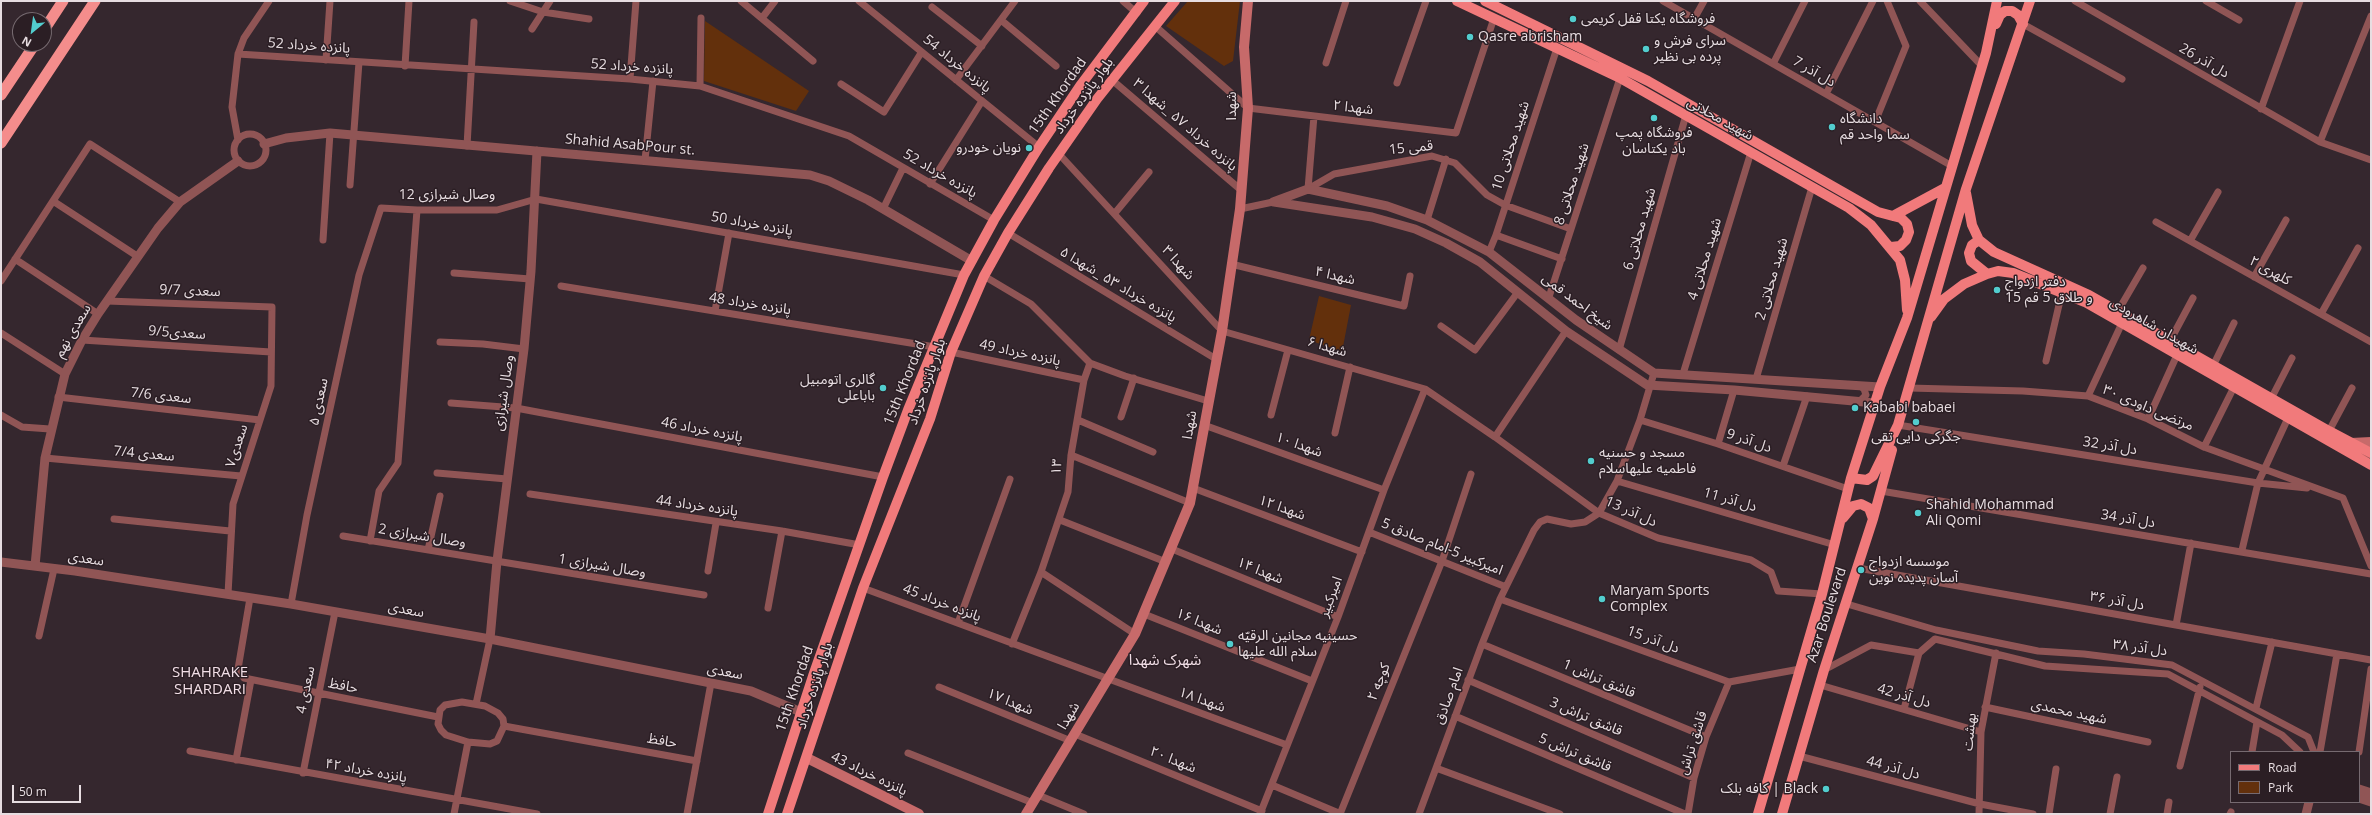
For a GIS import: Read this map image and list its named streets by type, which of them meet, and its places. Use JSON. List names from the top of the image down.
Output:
{
  "streets": {
    "main road": [
      "15th Khordad",
      "بلوار پانزده خرداد",
      "شهدا",
      "شهید محلاتی",
      "شهیدان شاهرودی",
      "Azar Boulevard",
      "پانزده خرداد 43"
    ],
    "street": [
      "پانزده خرداد 52",
      "دل آذر 26",
      "پانزده خرداد 54",
      "دل آذر 7",
      "شهدا ۲",
      "پانزده خرداد ۵۷ _شهدا ۳",
      "Shahid AsabPour st.",
      "شهید محلاتی 10",
      "قمی 15",
      "شهید محلاتی 8",
      "وصال شیرازی 12",
      "پانزده خرداد 50",
      "شهید محلاتی 6",
      "شهید محلاتی 4",
      "شهدا ۳",
      "کلهری ۲",
      "شهدا ۴",
      "شهید محلاتی 2",
      "پانزده خرداد ۵۳ _شهدا ۵",
      "سعدی 9/7",
      "شیخ احمد قمی",
      "پانزده خرداد 48",
      "سعدی نهم",
      "سعدی9/5",
      "شهدا ۶",
      "پانزده خرداد 49",
      "وصال شیرازی",
      "سعدی 7/6",
      "سعدی ۵",
      "۳۰ مرتضی داودی",
      "پانزده خرداد 46",
      "دل آذر 9",
      "شهدا ۱۰",
      "سعدی۷",
      "دل آذر 32",
      "سعدی 7/4",
      "۱۳",
      "دل آذر 11",
      "پانزده خرداد 44",
      "شهدا ۱۲",
      "دل آذر 13",
      "دل آذر 34",
      "وصال شیرازی 2",
      "امیرکبیر 5-امام صادق 5",
      "سعدی",
      "وصال شیرازی 1",
      "شهدا ۱۴",
      "امیرکبیر",
      "دل آذر ۳۶",
      "پانزده خرداد 45",
      "شهدا ۱۶",
      "دل آذر 15",
      "دل آذر ۳۸",
      "قاشق تراش 1",
      "کوچه ۲",
      "حافظ",
      "سعدی 4",
      "امام صادق",
      "دل آذر 42",
      "شهدا ۱۸",
      "شهدا ۱۷",
      "شهید محمدی",
      "قاشق تراش 3",
      "بهشت",
      "قاشق تراش",
      "قاشق تراش 5",
      "شهدا ۲۰",
      "دل آذر 44",
      "پانزده خرداد ۴۲"
    ]
  },
  "crossings": [
    ["پانزده خرداد 52", "15th Khordad"],
    ["پانزده خرداد 54", "15th Khordad"],
    ["دل آذر 7", "Azar Boulevard"],
    ["15th Khordad", "Shahid AsabPour st."],
    ["15th Khordad", "پانزده خرداد 50"],
    ["15th Khordad", "پانزده خرداد 48"],
    ["15th Khordad", "پانزده خرداد 46"],
    ["15th Khordad", "پانزده خرداد 44"],
    ["15th Khordad", "سعدی"],
    ["بلوار پانزده خرداد", "پانزده خرداد ۵۷ _شهدا ۳"],
    ["بلوار پانزده خرداد", "شهدا ۳"],
    ["بلوار پانزده خرداد", "پانزده خرداد ۵۳ _شهدا ۵"],
    ["بلوار پانزده خرداد", "پانزده خرداد 49"],
    ["بلوار پانزده خرداد", "پانزده خرداد 45"],
    ["بلوار پانزده خرداد", "پانزده خرداد 43"],
    ["شهدا", "شهدا ۲"],
    ["شهدا", "پانزده خرداد ۵۷ _شهدا ۳"],
    ["شهدا", "شهدا ۳"],
    ["شهدا", "شهدا ۴"],
    ["شهدا", "پانزده خرداد ۵۳ _شهدا ۵"],
    ["شهدا", "شیخ احمد قمی"],
    ["شهدا", "شهدا ۶"],
    ["شهدا", "شهدا ۱۰"],
    ["شهدا", "شهدا ۱۲"],
    ["شهدا", "شهدا ۱۴"],
    ["شهدا", "پانزده خرداد 45"],
    ["شهدا", "شهدا ۱۶"],
    ["شهدا", "شهدا ۱۸"],
    ["شهدا", "شهدا ۱۷"],
    ["شهدا", "شهدا ۲۰"],
    ["شهدا ۲", "شهید محلاتی"],
    ["شهید محلاتی", "شهید محلاتی 10"],
    ["شهید محلاتی", "شهید محلاتی 8"],
    ["شهید محلاتی", "شهید محلاتی 6"],
    ["شهید محلاتی", "شهید محلاتی 4"],
    ["شهید محلاتی", "شهید محلاتی 2"],
    ["شهید محلاتی", "Azar Boulevard"],
    ["Shahid AsabPour st.", "سعدی نهم"],
    ["Shahid AsabPour st.", "وصال شیرازی"],
    ["شهید محلاتی 10", "قمی 15"],
    ["شهید محلاتی 10", "شیخ احمد قمی"],
    ["قمی 15", "شهید محلاتی 8"],
    ["قمی 15", "شیخ احمد قمی"],
    ["شهید محلاتی 8", "شیخ احمد قمی"],
    ["وصال شیرازی 12", "پانزده خرداد 50"],
    ["وصال شیرازی 12", "وصال شیرازی"],
    ["وصال شیرازی 12", "سعدی ۵"],
    ["پانزده خرداد 50", "وصال شیرازی"],
    ["شهید محلاتی 6", "شیخ احمد قمی"],
    ["شهدا ۳", "شهدا ۶"],
    ["سعدی 9/7", "سعدی نهم"],
    ["سعدی 9/7", "سعدی۷"],
    ["شیخ احمد قمی", "Azar Boulevard"],
    ["سعدی نهم", "سعدی9/5"],
    ["سعدی نهم", "سعدی 7/6"],
    ["سعدی نهم", "سعدی 7/4"],
    ["سعدی نهم", "سعدی"],
    ["سعدی9/5", "سعدی۷"],
    ["شهدا ۶", "دل آذر 13"],
    ["شهدا ۶", "امیرکبیر"],
    ["پانزده خرداد 49", "۱۳"],
    ["وصال شیرازی", "پانزده خرداد 46"],
    ["وصال شیرازی", "وصال شیرازی 2"],
    ["وصال شیرازی", "سعدی"],
    ["وصال شیرازی", "وصال شیرازی 1"],
    ["سعدی 7/6", "سعدی۷"],
    ["سعدی ۵", "سعدی"],
    ["۳۰ مرتضی داودی", "دل آذر 32"],
    ["دل آذر 9", "Azar Boulevard"],
    ["شهدا ۱۰", "امیرکبیر"],
    ["سعدی۷", "سعدی 7/4"],
    ["سعدی۷", "سعدی"],
    ["دل آذر 32", "Azar Boulevard"],
    ["۱۳", "پانزده خرداد 45"],
    ["دل آذر 11", "Azar Boulevard"],
    ["شهدا ۱۲", "امیرکبیر"],
    ["دل آذر 13", "امیرکبیر"],
    ["دل آذر 13", "Azar Boulevard"],
    ["دل آذر 13", "امام صادق"],
    ["دل آذر 34", "Azar Boulevard"],
    ["وصال شیرازی 2", "وصال شیرازی 1"],
    ["امیرکبیر 5-امام صادق 5", "امیرکبیر"],
    ["امیرکبیر 5-امام صادق 5", "کوچه ۲"],
    ["امیرکبیر 5-امام صادق 5", "امام صادق"],
    ["سعدی", "حافظ"],
    ["سعدی", "سعدی 4"],
    ["شهدا ۱۴", "امیرکبیر"],
    ["امیرکبیر", "شهدا ۱۶"],
    ["امیرکبیر", "شهدا ۱۸"],
    ["امیرکبیر", "شهدا ۲۰"],
    ["دل آذر ۳۶", "Azar Boulevard"],
    ["پانزده خرداد 45", "شهدا ۱۸"],
    ["Azar Boulevard", "دل آذر 15"],
    ["Azar Boulevard", "دل آذر ۳۸"],
    ["Azar Boulevard", "دل آذر 42"],
    ["Azar Boulevard", "دل آذر 44"],
    ["دل آذر 15", "امام صادق"],
    ["دل آذر 15", "قاشق تراش"],
    ["دل آذر ۳۸", "بهشت"],
    ["قاشق تراش 1", "امام صادق"],
    ["قاشق تراش 1", "قاشق تراش"],
    ["حافظ", "سعدی 4"],
    ["سعدی 4", "پانزده خرداد ۴۲"],
    ["امام صادق", "قاشق تراش 3"],
    ["امام صادق", "قاشق تراش 5"],
    ["دل آذر 42", "بهشت"],
    ["شهدا ۱۷", "شهدا ۲۰"],
    ["شهید محمدی", "بهشت"],
    ["قاشق تراش 3", "قاشق تراش"],
    ["بهشت", "دل آذر 44"]
  ],
  "districts": ["شهرک شهدا", "SHAHRAKE SHARDARI"],
  "places": [
    "فروشگاه یکتا قفل کریمی",
    "Qasre abrisham",
    "سرای فرش و پرده بی نظیر",
    "فروشگاه پمپ باد یکتاسان",
    "دانشگاه سما واحد قم",
    "نویان خودرو",
    "دفتر ازدواج 15 و طلاق 5 قم",
    "گالری اتومبیل باباعلی",
    "Kababi babaei",
    "جگرکی دایی تقی",
    "مسجد و حسنیه فاطمیه علیهاسلام",
    "Shahid Mohammad Ali Qomi",
    "موسسه ازدواج آسان پدیده نوین",
    "Maryam Sports Complex",
    "حسینیه مجانین الرقیّه سلام الله علیها",
    "کافه بلک | Black"
  ],
  "legend": ["Road", "Park"],
  "scale_bar": "50 m",
  "north": "bottom left"
}
